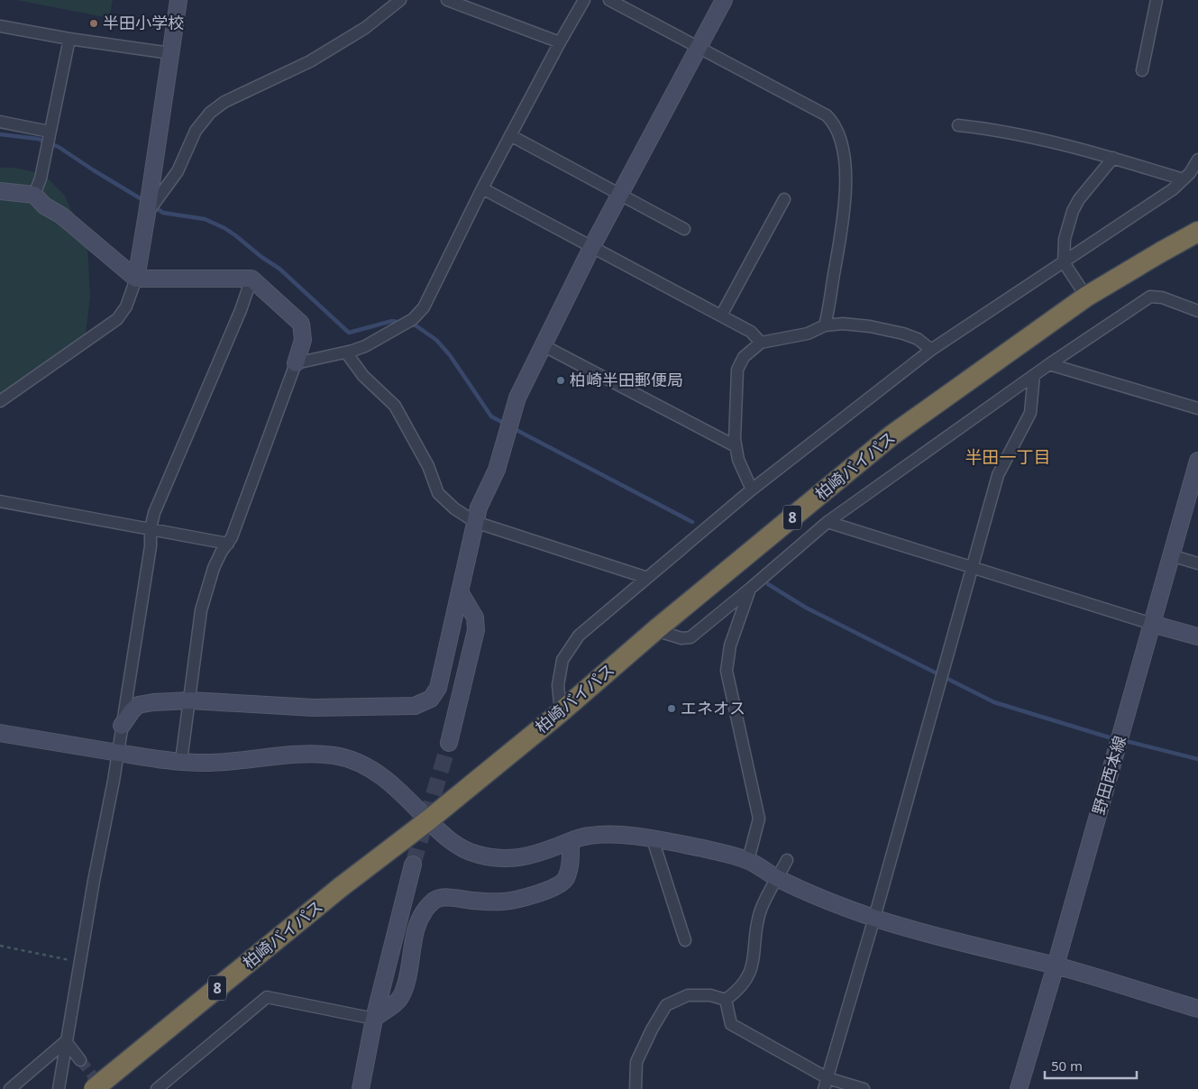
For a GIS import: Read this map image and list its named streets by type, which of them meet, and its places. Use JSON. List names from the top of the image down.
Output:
{
  "streets": {
    "highway": ["柏崎バイパス", "8"],
    "street": ["野田西本線"]
  },
  "districts": ["半田一丁目"],
  "places": ["半田小学校", "柏崎半田郵便局", "エネオス"],
  "scale_bar": "50 m"
}
